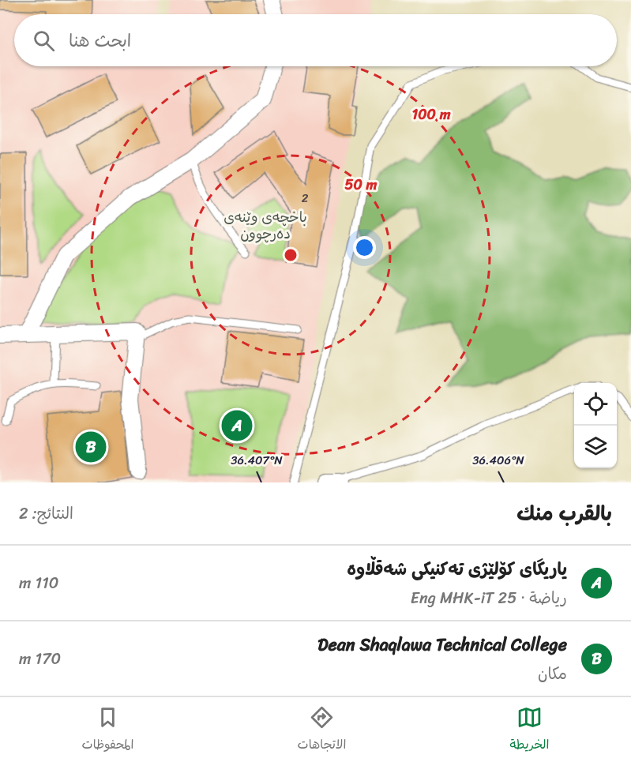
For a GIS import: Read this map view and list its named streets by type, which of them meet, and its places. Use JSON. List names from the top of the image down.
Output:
{
  "parks": ["باخچەی وێنەی دەرچوون"],
  "house_numbers": ["2"],
  "page": {
    "search": "ابحث هنا",
    "pins": ["A", "B"],
    "heading": ["بالقرب منك", "النتائج: 2"],
    "list": [
      {
        "mark": "A",
        "name": "یاریگای کۆلێژی تەکنیکی شەقڵاوە",
        "note": "رياضة · Eng MHK-iT 25",
        "value": "110 m"
      },
      {
        "mark": "B",
        "name": "Dean Shaqlawa Technical College",
        "note": "مكان",
        "value": "170 m"
      }
    ],
    "nav": ["الخريطة", "الاتجاهات", "المحفوظات"]
  },
  "coordinates": ["36.407°N", "36.406°N"],
  "rings": ["100 m", "50 m"]
}
